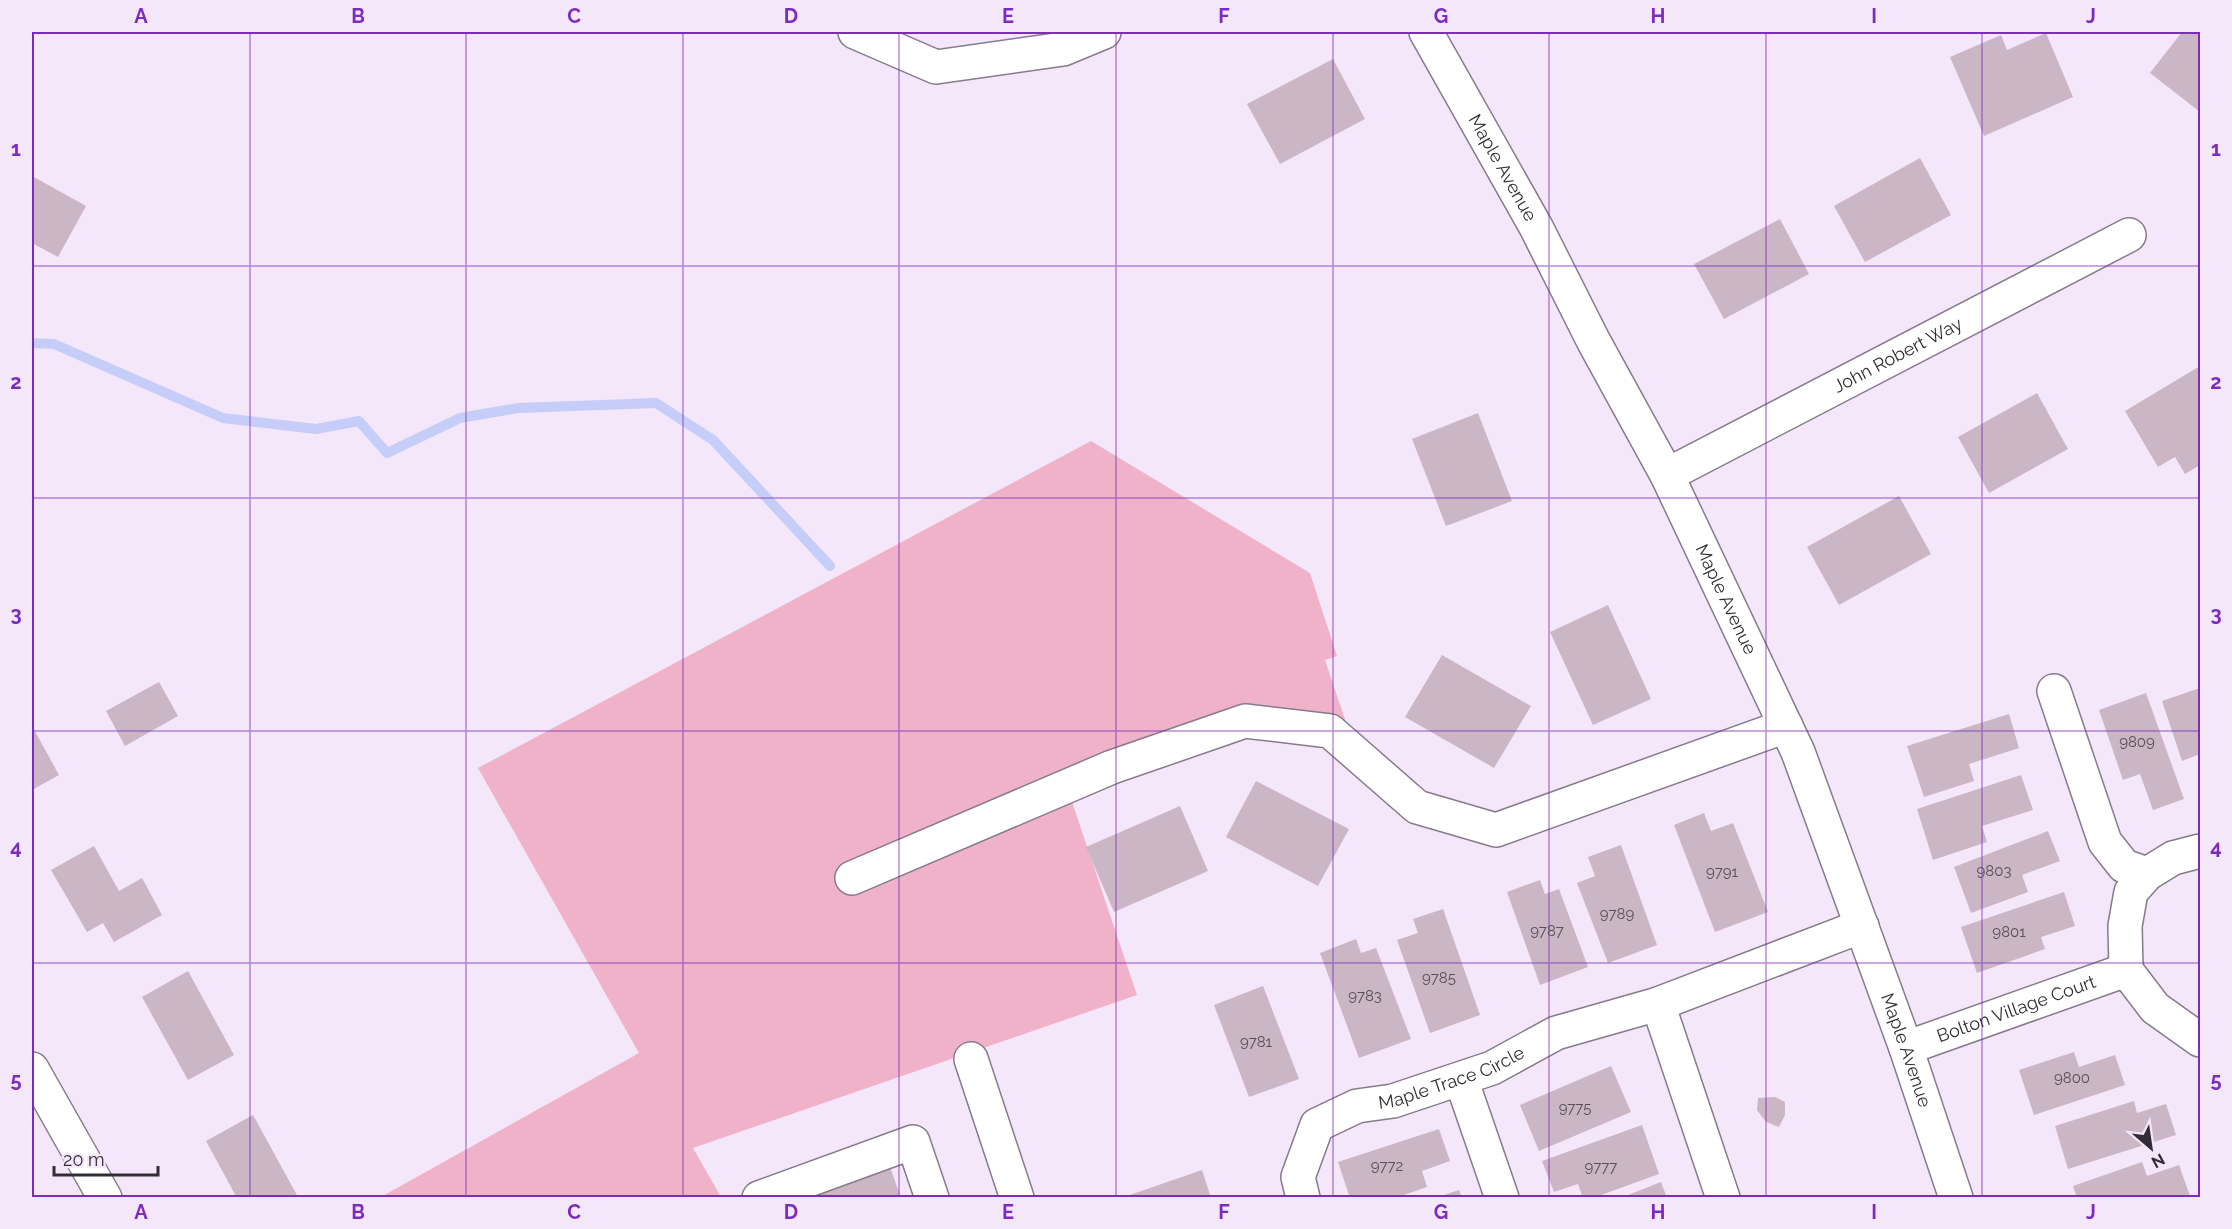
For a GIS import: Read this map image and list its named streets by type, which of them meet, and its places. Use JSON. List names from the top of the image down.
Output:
{
  "streets": {
    "street": [
      "Maple Avenue",
      "John Robert Way",
      "Bolton Village Court",
      "Maple Trace Circle"
    ]
  },
  "crossings": [
    ["Maple Avenue", "John Robert Way"],
    ["Maple Avenue", "Bolton Village Court"],
    ["Maple Avenue", "Maple Trace Circle"]
  ],
  "house_numbers": [
    "9809",
    "9803",
    "9791",
    "9789",
    "9787",
    "9801",
    "9785",
    "9783",
    "9781",
    "9800",
    "9775",
    "9772",
    "9777"
  ],
  "scale_bar": "20 m",
  "north": "bottom right",
  "grid": {
    "columns": [
      "A",
      "B",
      "C",
      "D",
      "E",
      "F",
      "G",
      "H",
      "I",
      "J"
    ],
    "rows": [
      "1",
      "2",
      "3",
      "4",
      "5"
    ]
  }
}
